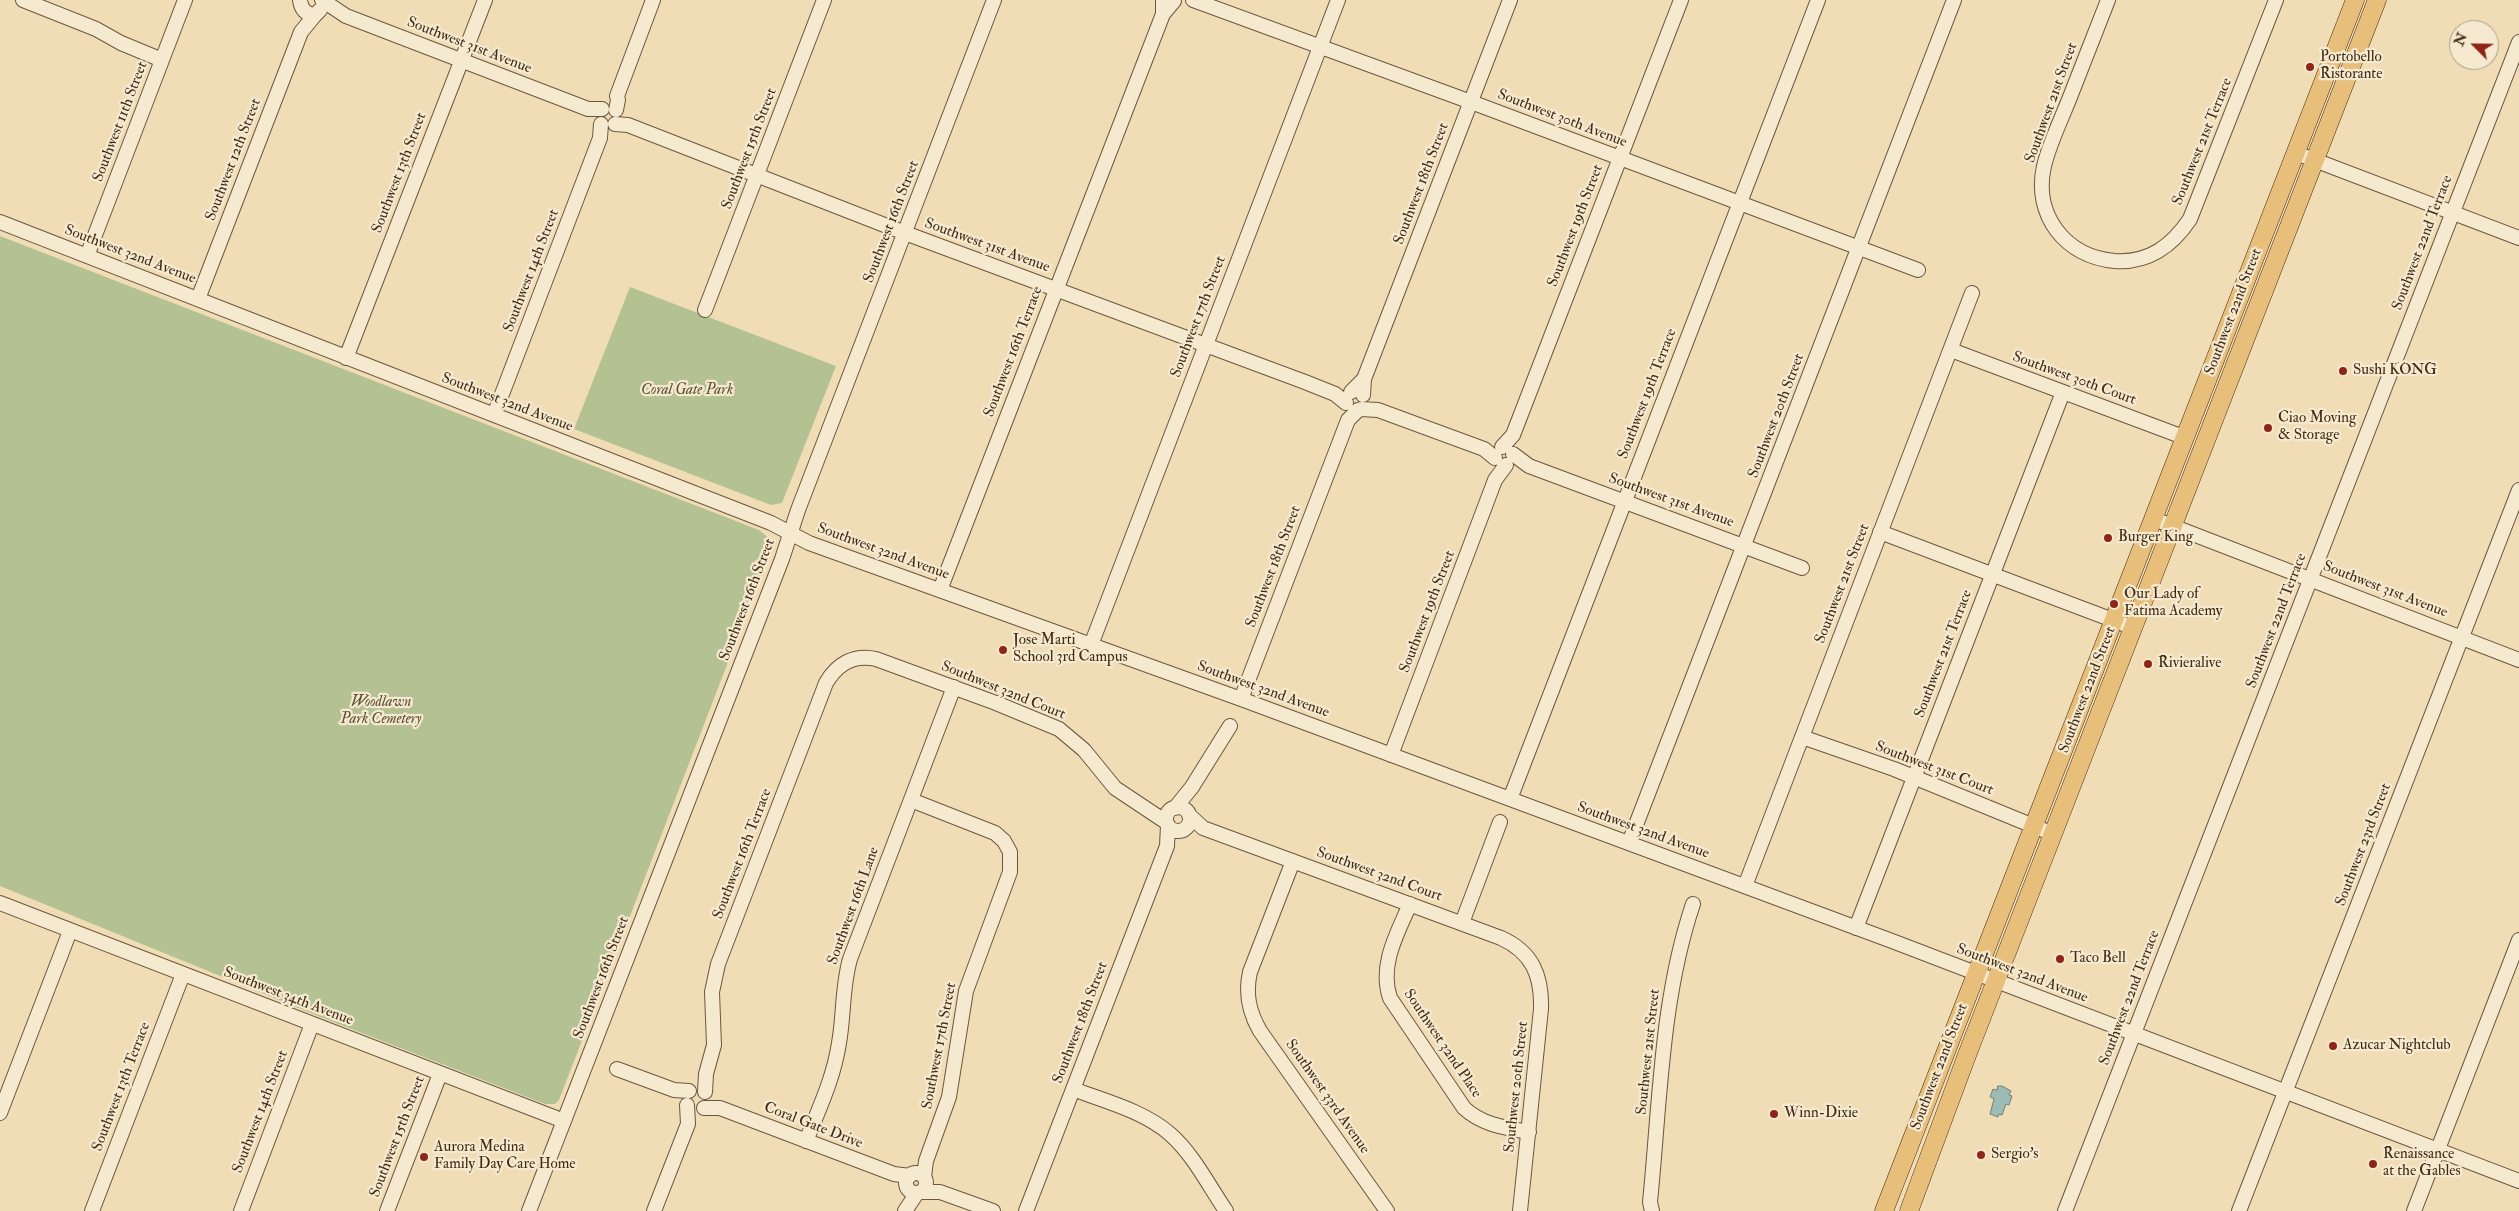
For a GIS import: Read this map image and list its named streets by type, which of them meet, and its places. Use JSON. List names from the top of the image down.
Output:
{
  "streets": {
    "main road": ["Southwest 22nd Street"],
    "street": [
      "Southwest 31st Avenue",
      "Southwest 21st Street",
      "Southwest 30th Avenue",
      "Southwest 11th Street",
      "Southwest 21st Terrace",
      "Southwest 15th Street",
      "Southwest 12th Street",
      "Southwest 13th Street",
      "Southwest 18th Street",
      "Southwest 16th Street",
      "Southwest 19th Street",
      "Southwest 22nd Terrace",
      "Southwest 32nd Avenue",
      "Southwest 14th Street",
      "Southwest 17th Street",
      "Southwest 16th Terrace",
      "Southwest 30th Court",
      "Southwest 19th Terrace",
      "Southwest 20th Street",
      "Southwest 32nd Court",
      "Southwest 31st Court",
      "Southwest 23rd Street",
      "Southwest 16th Lane",
      "Southwest 34th Avenue",
      "Southwest 32nd Place",
      "Southwest 13th Terrace",
      "Southwest 33rd Avenue",
      "Coral Gate Drive"
    ]
  },
  "crossings": [
    ["Southwest 31st Avenue", "Southwest 15th Street"],
    ["Southwest 31st Avenue", "Southwest 12th Street"],
    ["Southwest 31st Avenue", "Southwest 13th Street"],
    ["Southwest 31st Avenue", "Southwest 18th Street"],
    ["Southwest 31st Avenue", "Southwest 16th Street"],
    ["Southwest 31st Avenue", "Southwest 19th Street"],
    ["Southwest 31st Avenue", "Southwest 22nd Terrace"],
    ["Southwest 31st Avenue", "Southwest 14th Street"],
    ["Southwest 31st Avenue", "Southwest 22nd Street"],
    ["Southwest 31st Avenue", "Southwest 17th Street"],
    ["Southwest 31st Avenue", "Southwest 16th Terrace"],
    ["Southwest 31st Avenue", "Southwest 19th Terrace"],
    ["Southwest 31st Avenue", "Southwest 20th Street"],
    ["Southwest 31st Avenue", "Southwest 23rd Street"],
    ["Southwest 21st Street", "Southwest 21st Terrace"],
    ["Southwest 21st Street", "Southwest 32nd Avenue"],
    ["Southwest 21st Street", "Southwest 30th Court"],
    ["Southwest 21st Street", "Southwest 31st Court"],
    ["Southwest 30th Avenue", "Southwest 18th Street"],
    ["Southwest 30th Avenue", "Southwest 19th Street"],
    ["Southwest 30th Avenue", "Southwest 17th Street"],
    ["Southwest 30th Avenue", "Southwest 16th Terrace"],
    ["Southwest 30th Avenue", "Southwest 19th Terrace"],
    ["Southwest 30th Avenue", "Southwest 20th Street"],
    ["Southwest 11th Street", "Southwest 32nd Avenue"],
    ["Southwest 21st Terrace", "Southwest 32nd Avenue"],
    ["Southwest 21st Terrace", "Southwest 30th Court"],
    ["Southwest 21st Terrace", "Southwest 31st Court"],
    ["Southwest 15th Street", "Southwest 34th Avenue"],
    ["Southwest 12th Street", "Southwest 32nd Avenue"],
    ["Southwest 13th Street", "Southwest 32nd Avenue"],
    ["Southwest 18th Street", "Southwest 32nd Avenue"],
    ["Southwest 18th Street", "Southwest 32nd Court"],
    ["Southwest 16th Street", "Southwest 32nd Avenue"],
    ["Southwest 16th Street", "Southwest 34th Avenue"],
    ["Southwest 19th Street", "Southwest 32nd Avenue"],
    ["Southwest 22nd Terrace", "Southwest 32nd Avenue"],
    ["Southwest 32nd Avenue", "Southwest 14th Street"],
    ["Southwest 32nd Avenue", "Southwest 22nd Street"],
    ["Southwest 32nd Avenue", "Southwest 17th Street"],
    ["Southwest 32nd Avenue", "Southwest 16th Terrace"],
    ["Southwest 32nd Avenue", "Southwest 19th Terrace"],
    ["Southwest 32nd Avenue", "Southwest 20th Street"],
    ["Southwest 32nd Avenue", "Southwest 23rd Street"],
    ["Southwest 14th Street", "Southwest 34th Avenue"],
    ["Southwest 22nd Street", "Southwest 30th Court"],
    ["Southwest 22nd Street", "Southwest 31st Court"],
    ["Southwest 17th Street", "Southwest 16th Lane"],
    ["Southwest 17th Street", "Coral Gate Drive"],
    ["Southwest 16th Terrace", "Southwest 32nd Court"],
    ["Southwest 16th Terrace", "Coral Gate Drive"],
    ["Southwest 20th Street", "Southwest 32nd Court"],
    ["Southwest 20th Street", "Southwest 32nd Place"],
    ["Southwest 32nd Court", "Southwest 16th Lane"],
    ["Southwest 32nd Court", "Southwest 32nd Place"],
    ["Southwest 32nd Court", "Southwest 33rd Avenue"],
    ["Southwest 16th Lane", "Coral Gate Drive"],
    ["Southwest 34th Avenue", "Southwest 13th Terrace"]
  ],
  "parks": ["Coral Gate Park", "Woodlawn Park Cemetery"],
  "places": [
    "Portobello Ristorante",
    "Sushi KONG",
    "Ciao Moving & Storage",
    "Burger King",
    "Our Lady of Fatima Academy",
    "Jose Marti School 3rd Campus",
    "Rivieralive",
    "Taco Bell",
    "Azucar Nightclub",
    "Winn-Dixie",
    "Sergio's",
    "Aurora Medina Family Day Care Home",
    "Renaissance at the Gables"
  ],
  "north": "top left"
}
